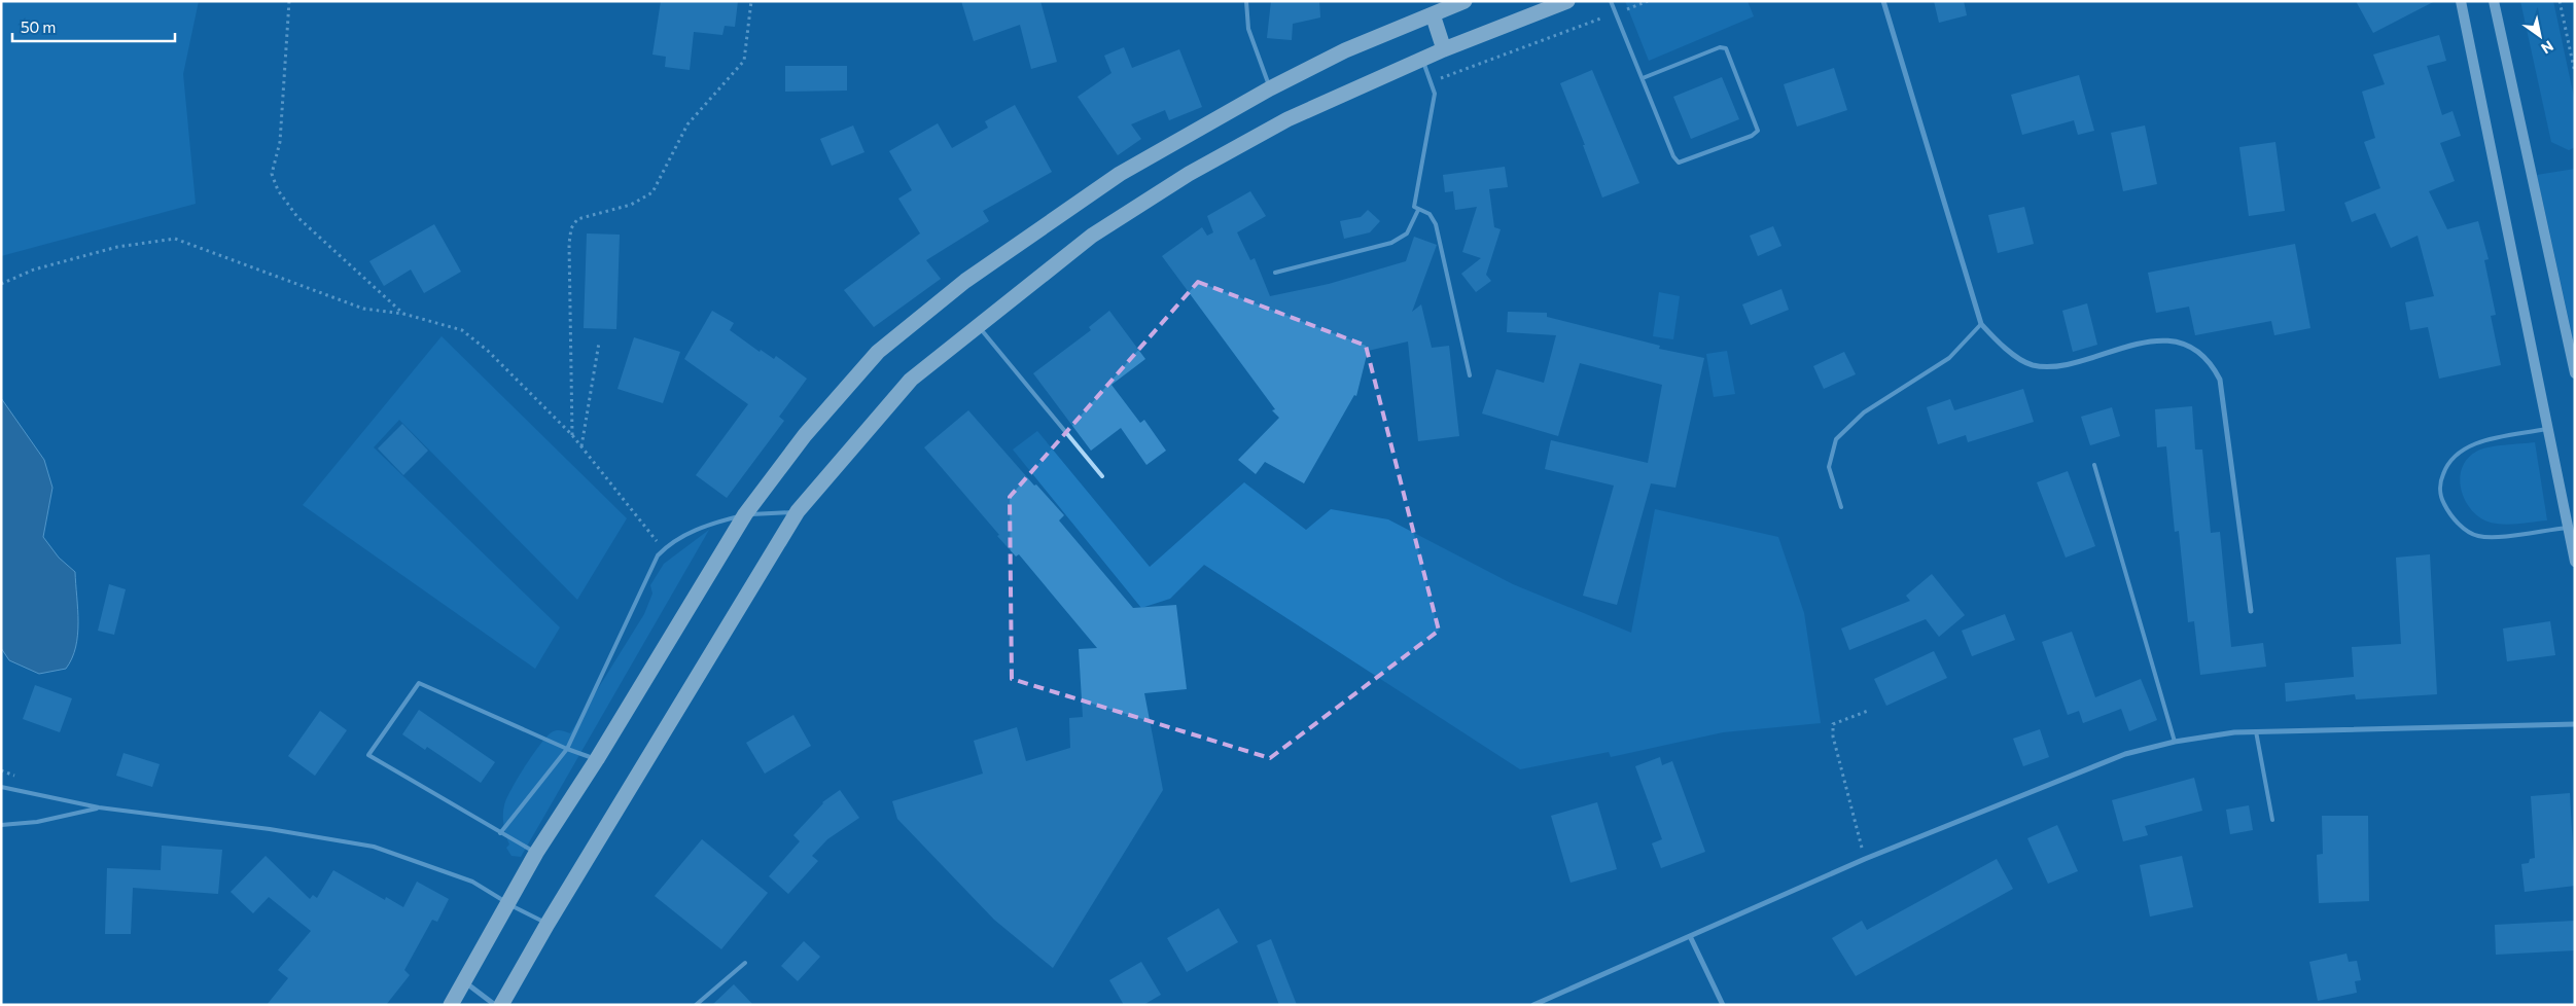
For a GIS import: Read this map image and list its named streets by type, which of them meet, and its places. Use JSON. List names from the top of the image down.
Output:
{
  "scale_bar": "50 m",
  "north": "bottom right"
}
